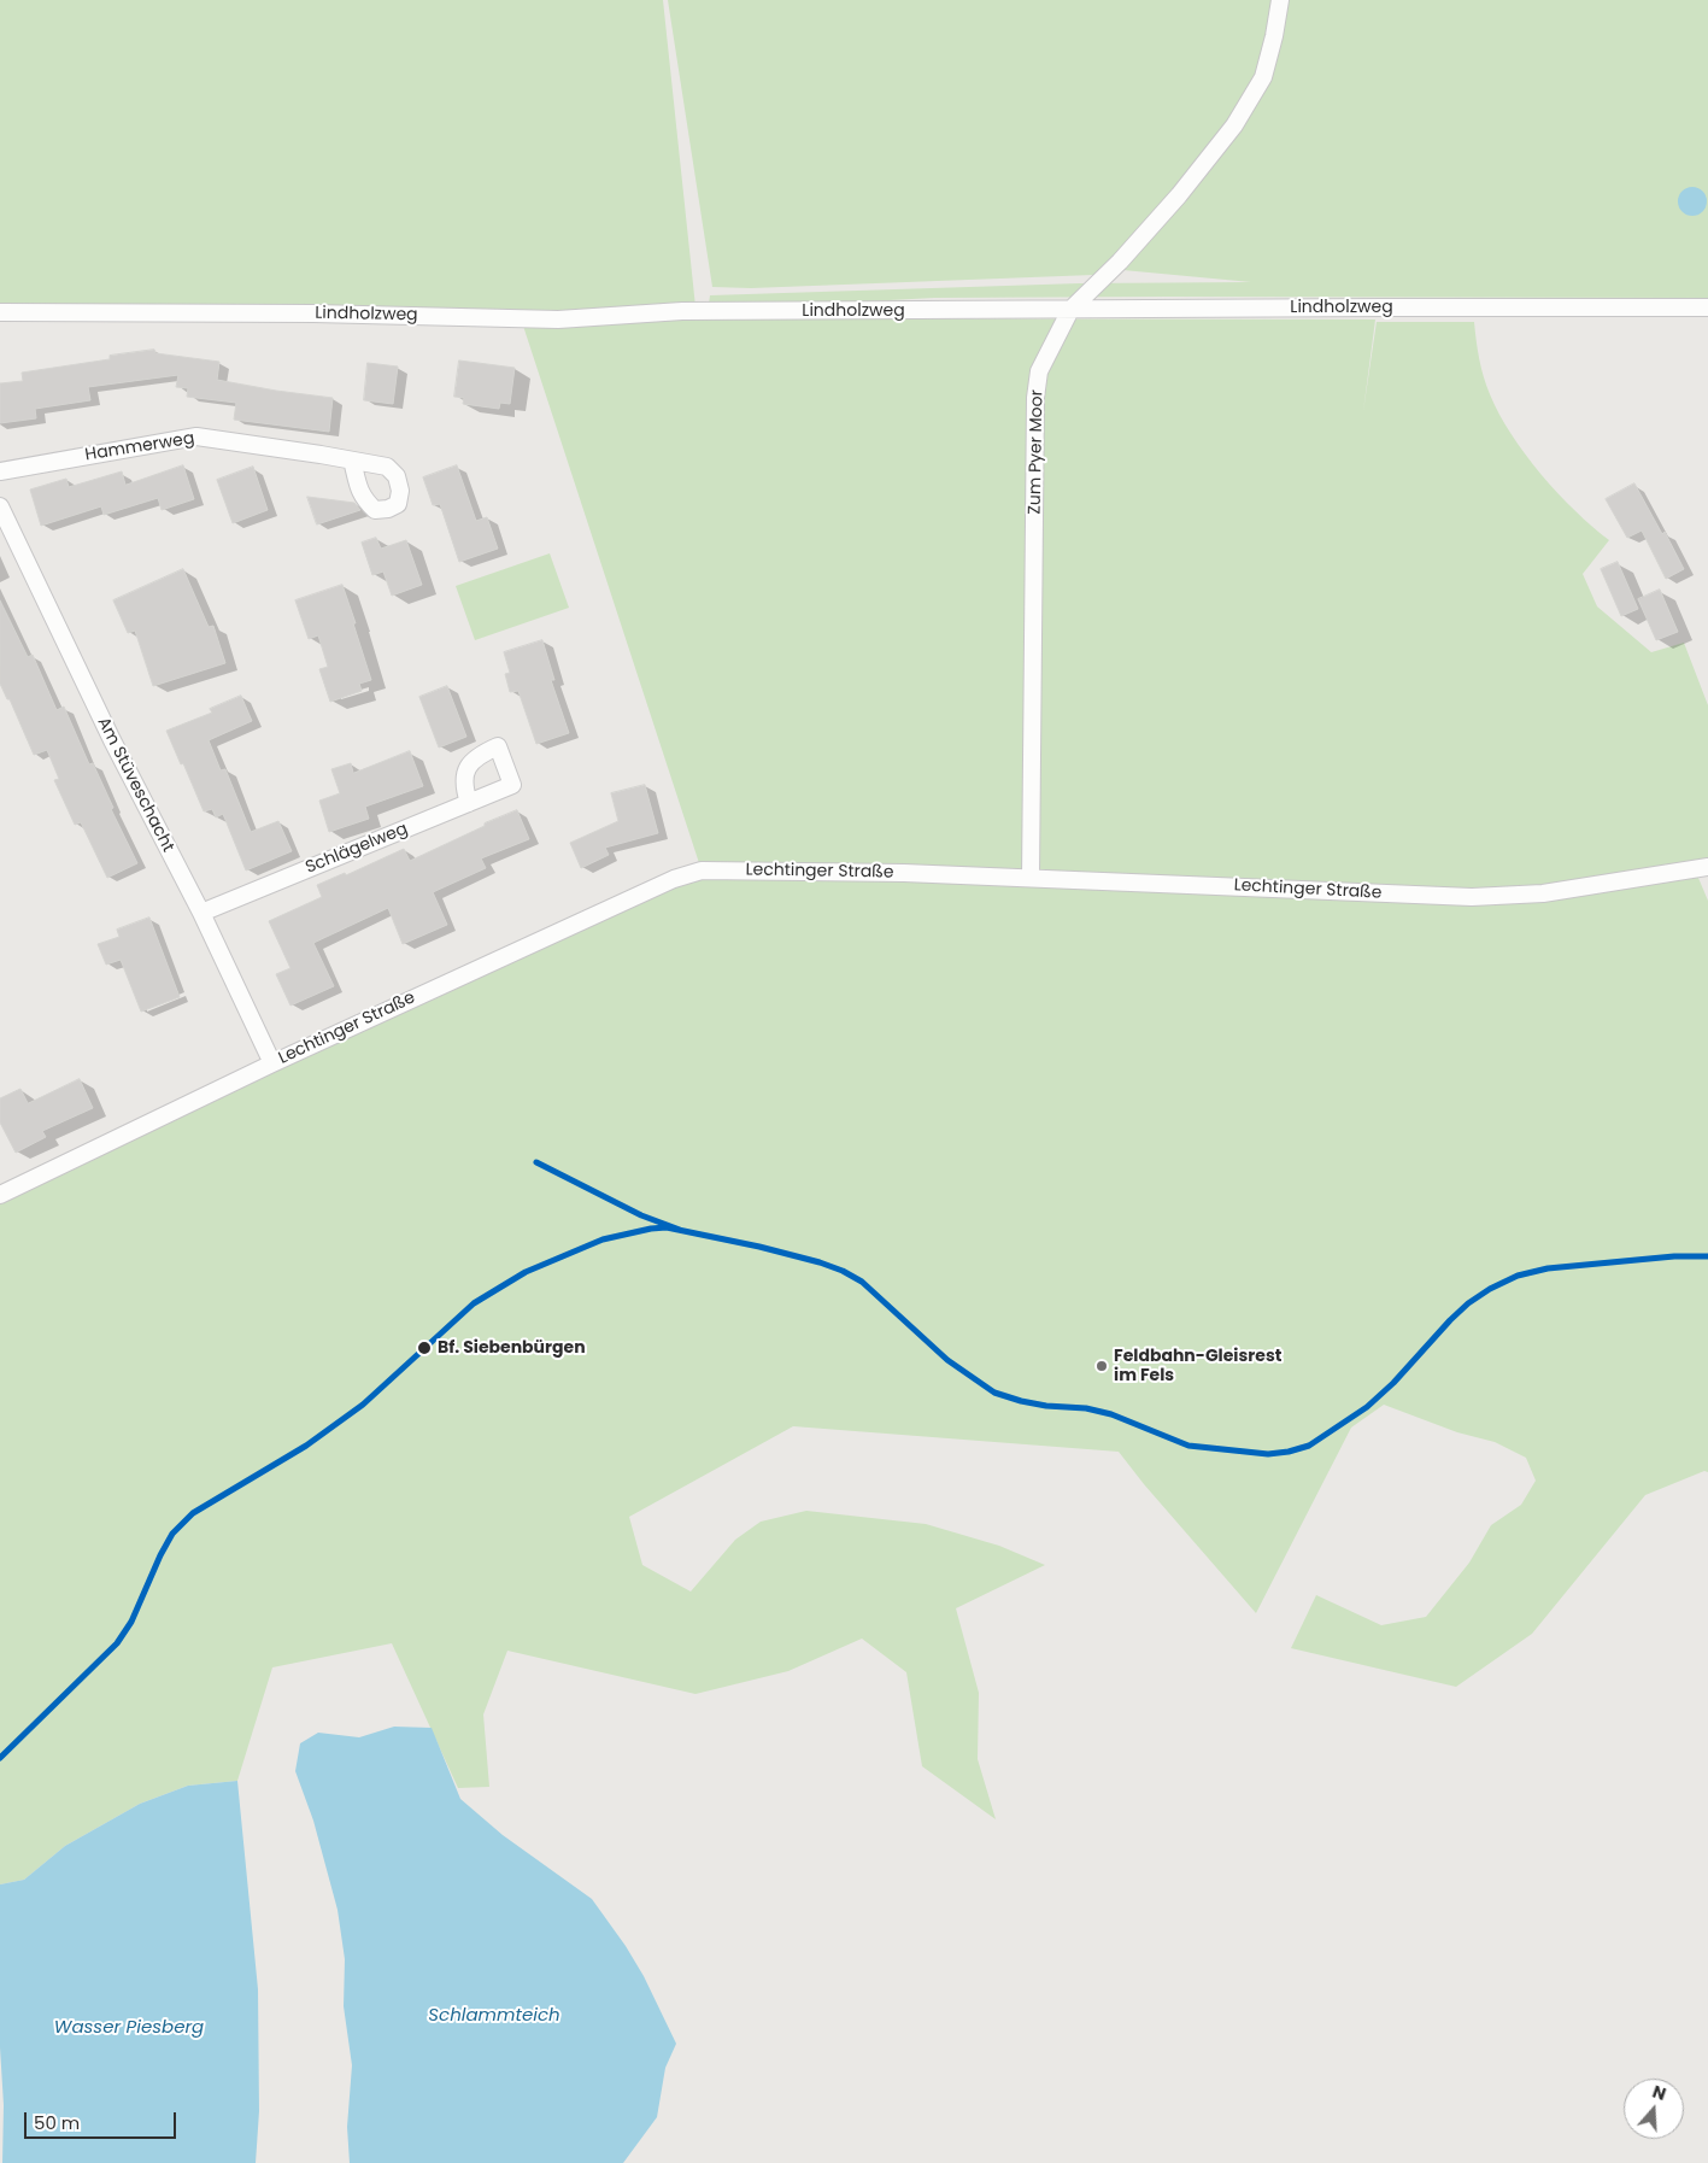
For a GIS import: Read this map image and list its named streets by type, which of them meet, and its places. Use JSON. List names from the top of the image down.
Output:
{
  "streets": {
    "street": [
      "Lindholzweg",
      "Hammerweg",
      "Zum Pyer Moor",
      "Am Stüveschacht",
      "Schlägelweg",
      "Lechtinger Straße"
    ]
  },
  "crossings": [
    ["Lindholzweg", "Zum Pyer Moor"],
    ["Zum Pyer Moor", "Lechtinger Straße"],
    ["Am Stüveschacht", "Schlägelweg"],
    ["Am Stüveschacht", "Lechtinger Straße"]
  ],
  "water": ["Schlammteich", "Wasser Piesberg"],
  "places": ["Bf. Siebenbürgen", "Feldbahn-Gleisrest im Fels"],
  "scale_bar": "50 m",
  "north": "top"
}
